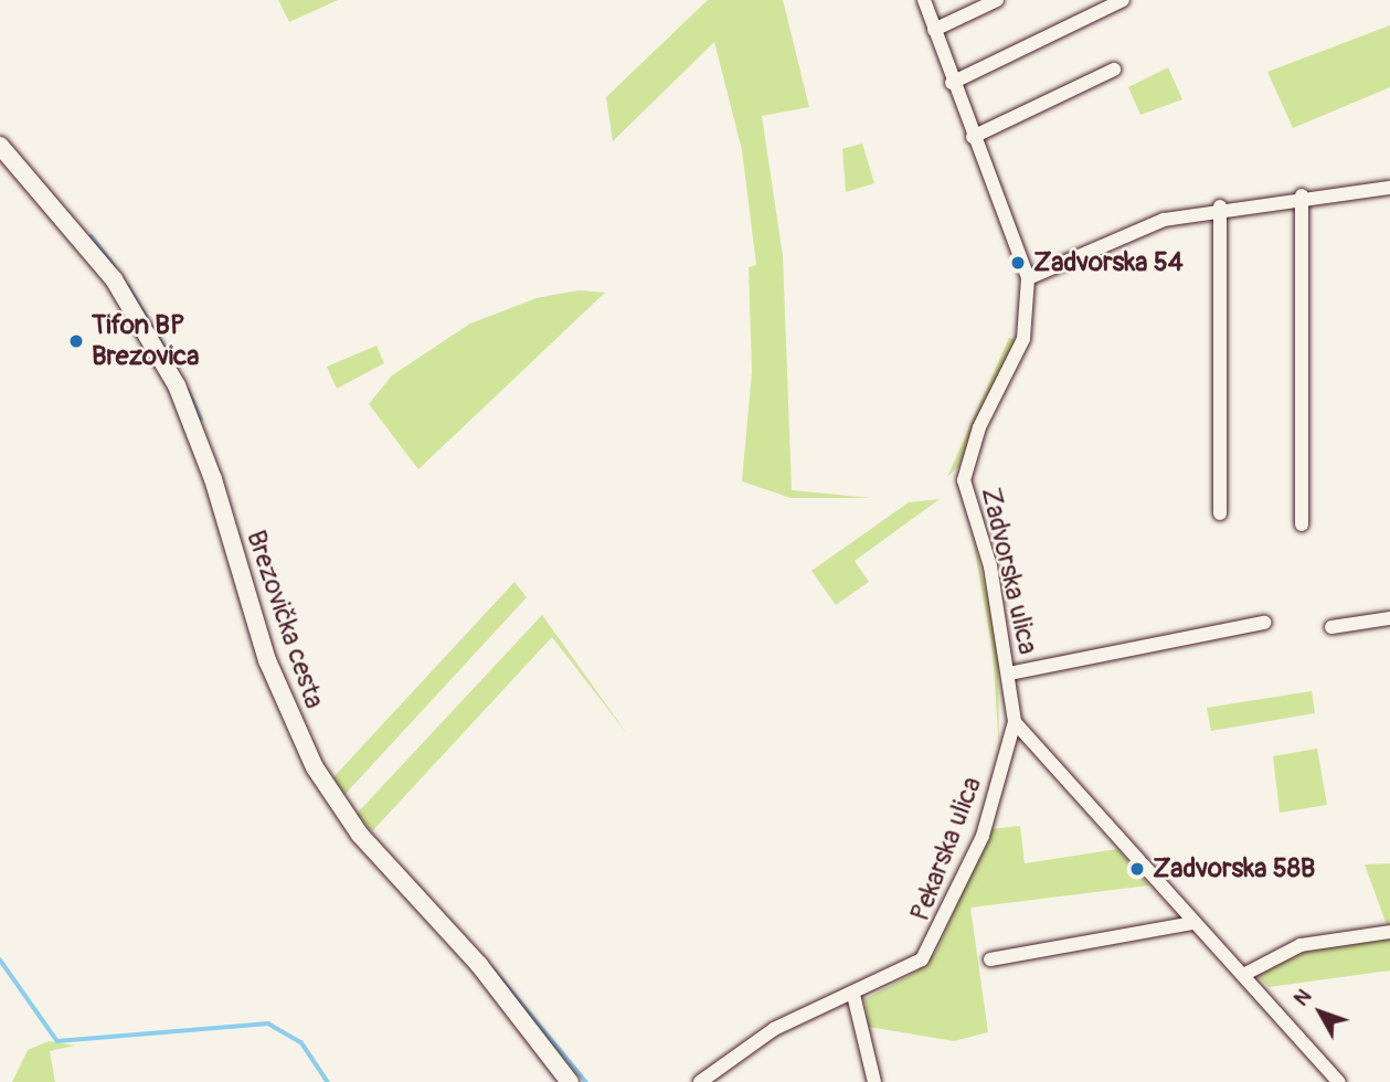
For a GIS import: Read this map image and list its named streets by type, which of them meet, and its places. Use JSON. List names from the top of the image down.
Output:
{
  "streets": {
    "main road": ["Brezovička cesta"],
    "street": ["Zadvorska ulica", "Pekarska ulica"]
  },
  "crossings": [
    ["Zadvorska ulica", "Pekarska ulica"]
  ],
  "places": ["Zadvorska 54", "Tifon BP Brezovica", "Zadvorska 58B"],
  "north": "top left"
}
